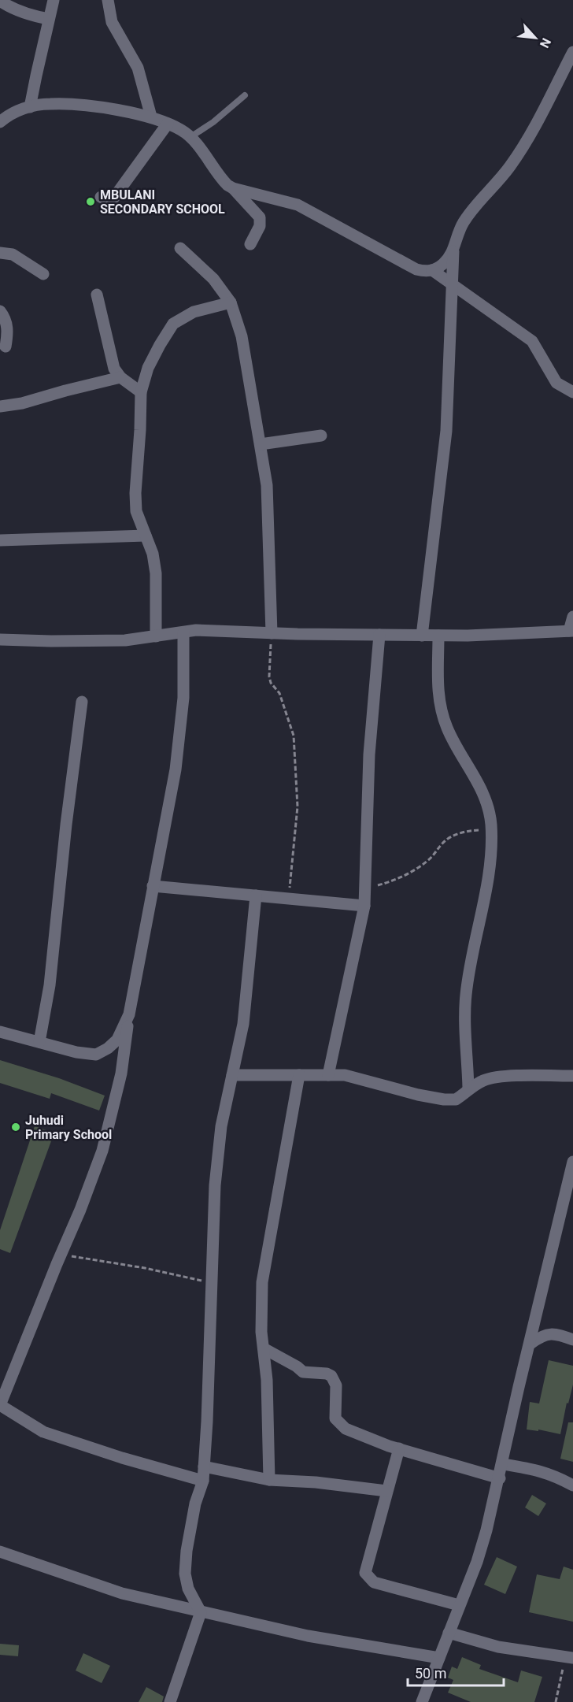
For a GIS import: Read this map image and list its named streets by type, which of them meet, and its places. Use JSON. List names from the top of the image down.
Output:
{
  "places": ["MBULANI SECONDARY SCHOOL", "Juhudi Primary School"],
  "scale_bar": "50 m",
  "north": "bottom right"
}
